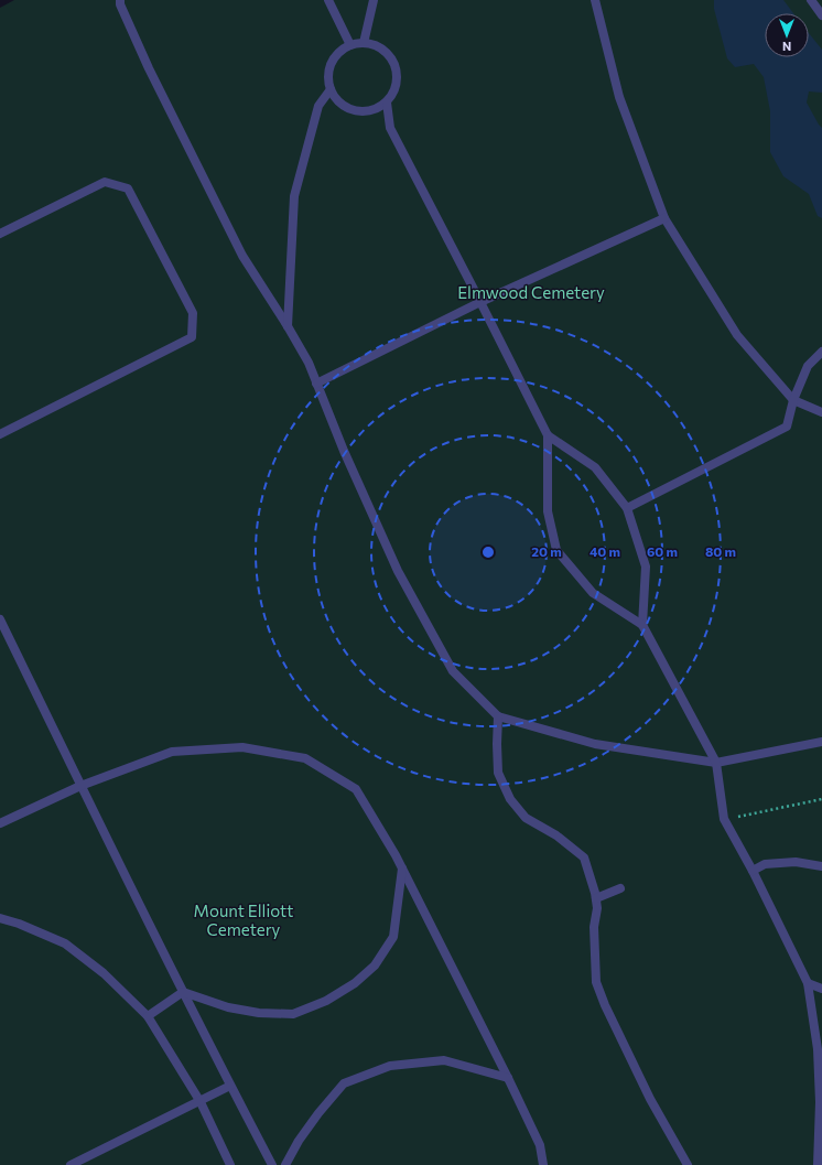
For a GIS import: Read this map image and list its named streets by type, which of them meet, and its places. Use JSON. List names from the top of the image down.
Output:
{
  "parks": ["Elmwood Cemetery", "Mount Elliott Cemetery"],
  "north": "bottom",
  "rings": [
    "20 m",
    "40 m",
    "60 m",
    "80 m"
  ]
}
